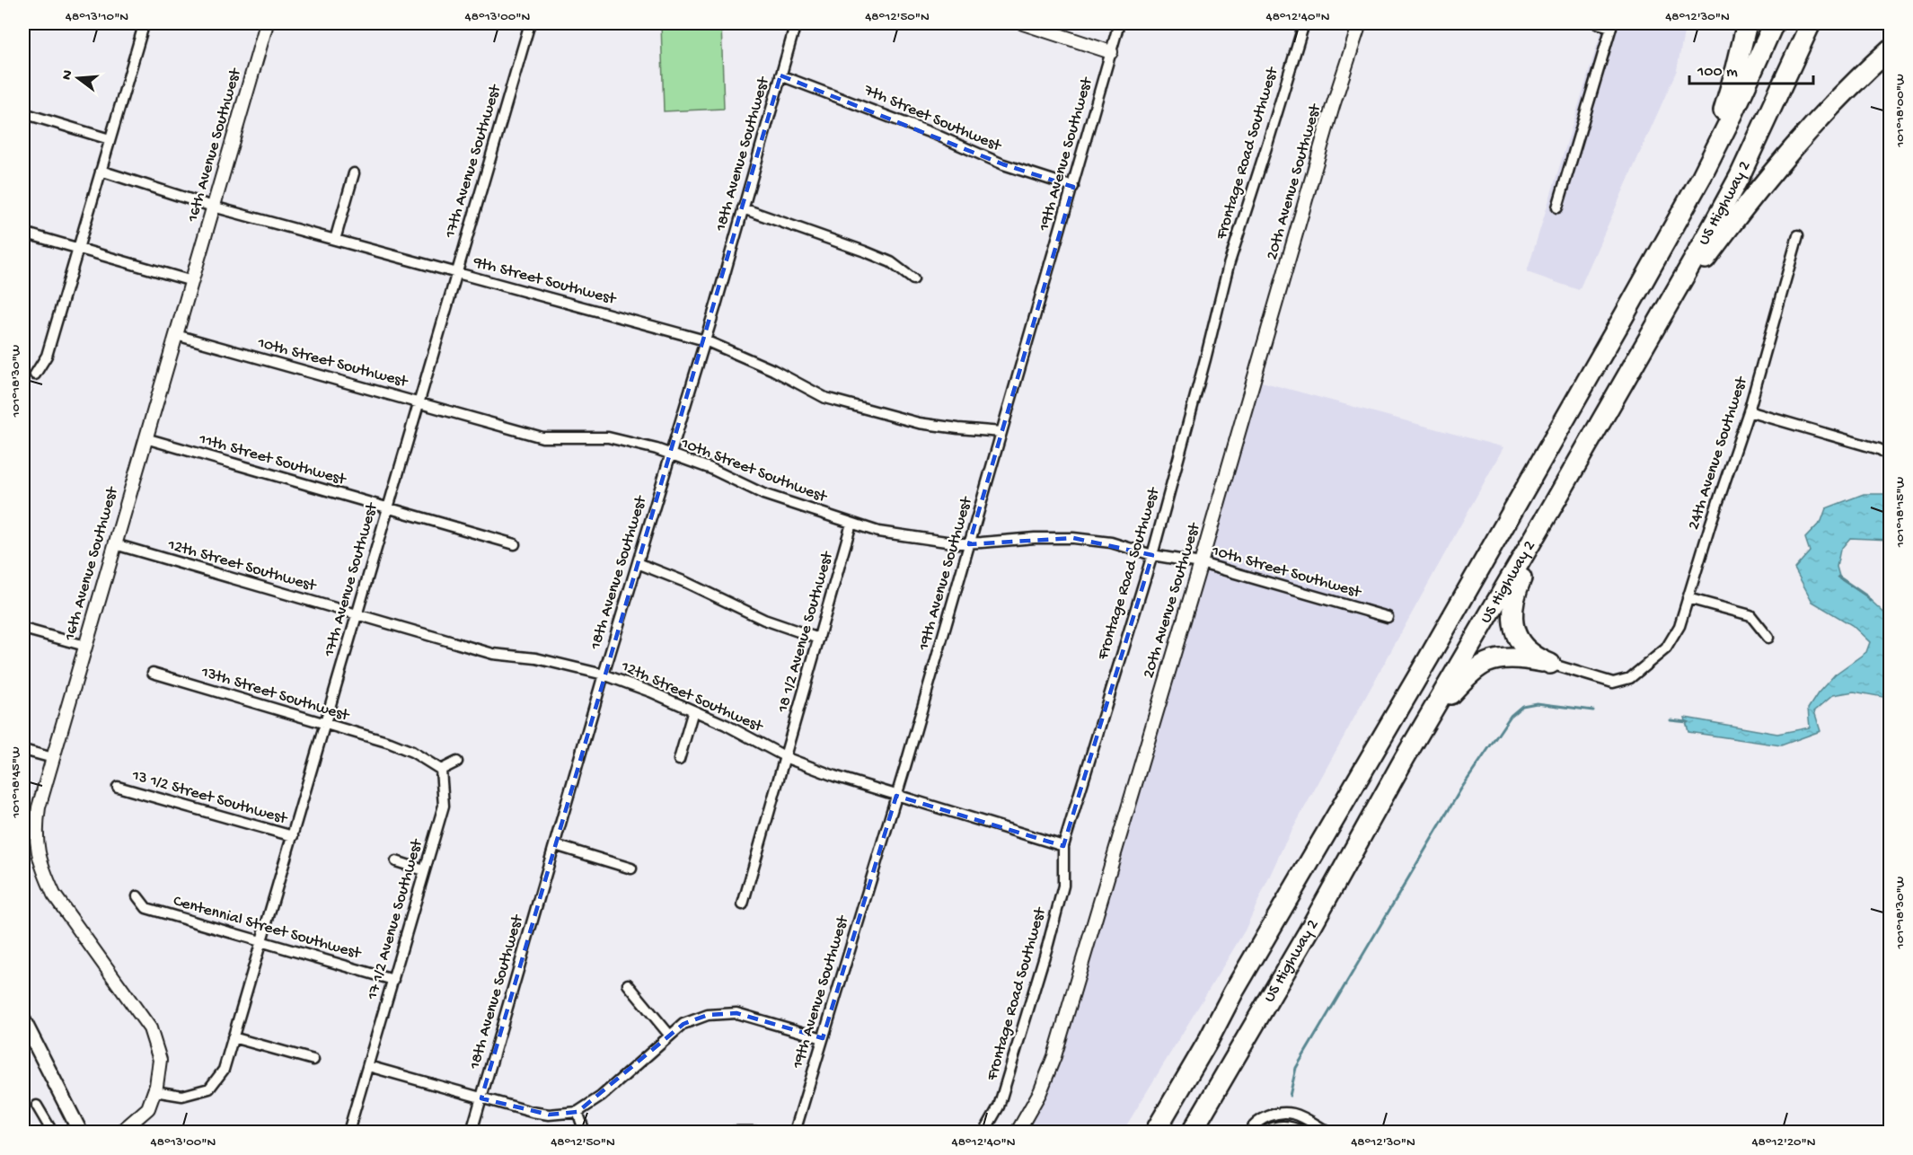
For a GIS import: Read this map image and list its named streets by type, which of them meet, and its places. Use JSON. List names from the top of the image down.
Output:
{
  "streets": {
    "highway": ["US Highway 2"],
    "street": [
      "7th Street Southwest",
      "16th Avenue Southwest",
      "Frontage Road Southwest",
      "18th Avenue Southwest",
      "19th Avenue Southwest",
      "17th Avenue Southwest",
      "20th Avenue Southwest",
      "9th Street Southwest",
      "10th Street Southwest",
      "24th Avenue Southwest",
      "11th Street Southwest",
      "12th Street Southwest",
      "18 1/2 Avenue Southwest",
      "13th Street Southwest",
      "13 1/2 Street Southwest",
      "17 1/2 Avenue Southwest",
      "Centennial Street Southwest"
    ]
  },
  "crossings": [
    ["7th Street Southwest", "18th Avenue Southwest"],
    ["7th Street Southwest", "19th Avenue Southwest"],
    ["16th Avenue Southwest", "17th Avenue Southwest"],
    ["16th Avenue Southwest", "9th Street Southwest"],
    ["16th Avenue Southwest", "10th Street Southwest"],
    ["16th Avenue Southwest", "11th Street Southwest"],
    ["16th Avenue Southwest", "12th Street Southwest"],
    ["Frontage Road Southwest", "10th Street Southwest"],
    ["Frontage Road Southwest", "12th Street Southwest"],
    ["18th Avenue Southwest", "9th Street Southwest"],
    ["18th Avenue Southwest", "10th Street Southwest"],
    ["18th Avenue Southwest", "12th Street Southwest"],
    ["19th Avenue Southwest", "9th Street Southwest"],
    ["19th Avenue Southwest", "10th Street Southwest"],
    ["19th Avenue Southwest", "12th Street Southwest"],
    ["17th Avenue Southwest", "9th Street Southwest"],
    ["17th Avenue Southwest", "10th Street Southwest"],
    ["17th Avenue Southwest", "11th Street Southwest"],
    ["17th Avenue Southwest", "12th Street Southwest"],
    ["17th Avenue Southwest", "13th Street Southwest"],
    ["17th Avenue Southwest", "13 1/2 Street Southwest"],
    ["17th Avenue Southwest", "Centennial Street Southwest"],
    ["20th Avenue Southwest", "10th Street Southwest"],
    ["10th Street Southwest", "18 1/2 Avenue Southwest"],
    ["12th Street Southwest", "18 1/2 Avenue Southwest"],
    ["13th Street Southwest", "17 1/2 Avenue Southwest"],
    ["17 1/2 Avenue Southwest", "Centennial Street Southwest"]
  ],
  "scale_bar": "100 m",
  "north": "left",
  "coordinates": [
    "48°13'10\"N",
    "48°13'00\"N",
    "48°12'50\"N",
    "48°12'40\"N",
    "48°12'30\"N",
    "101°18'00\"W",
    "101°18'30\"W",
    "101°18'15\"W",
    "101°18'45\"W",
    "48°12'20\"N"
  ]
}
